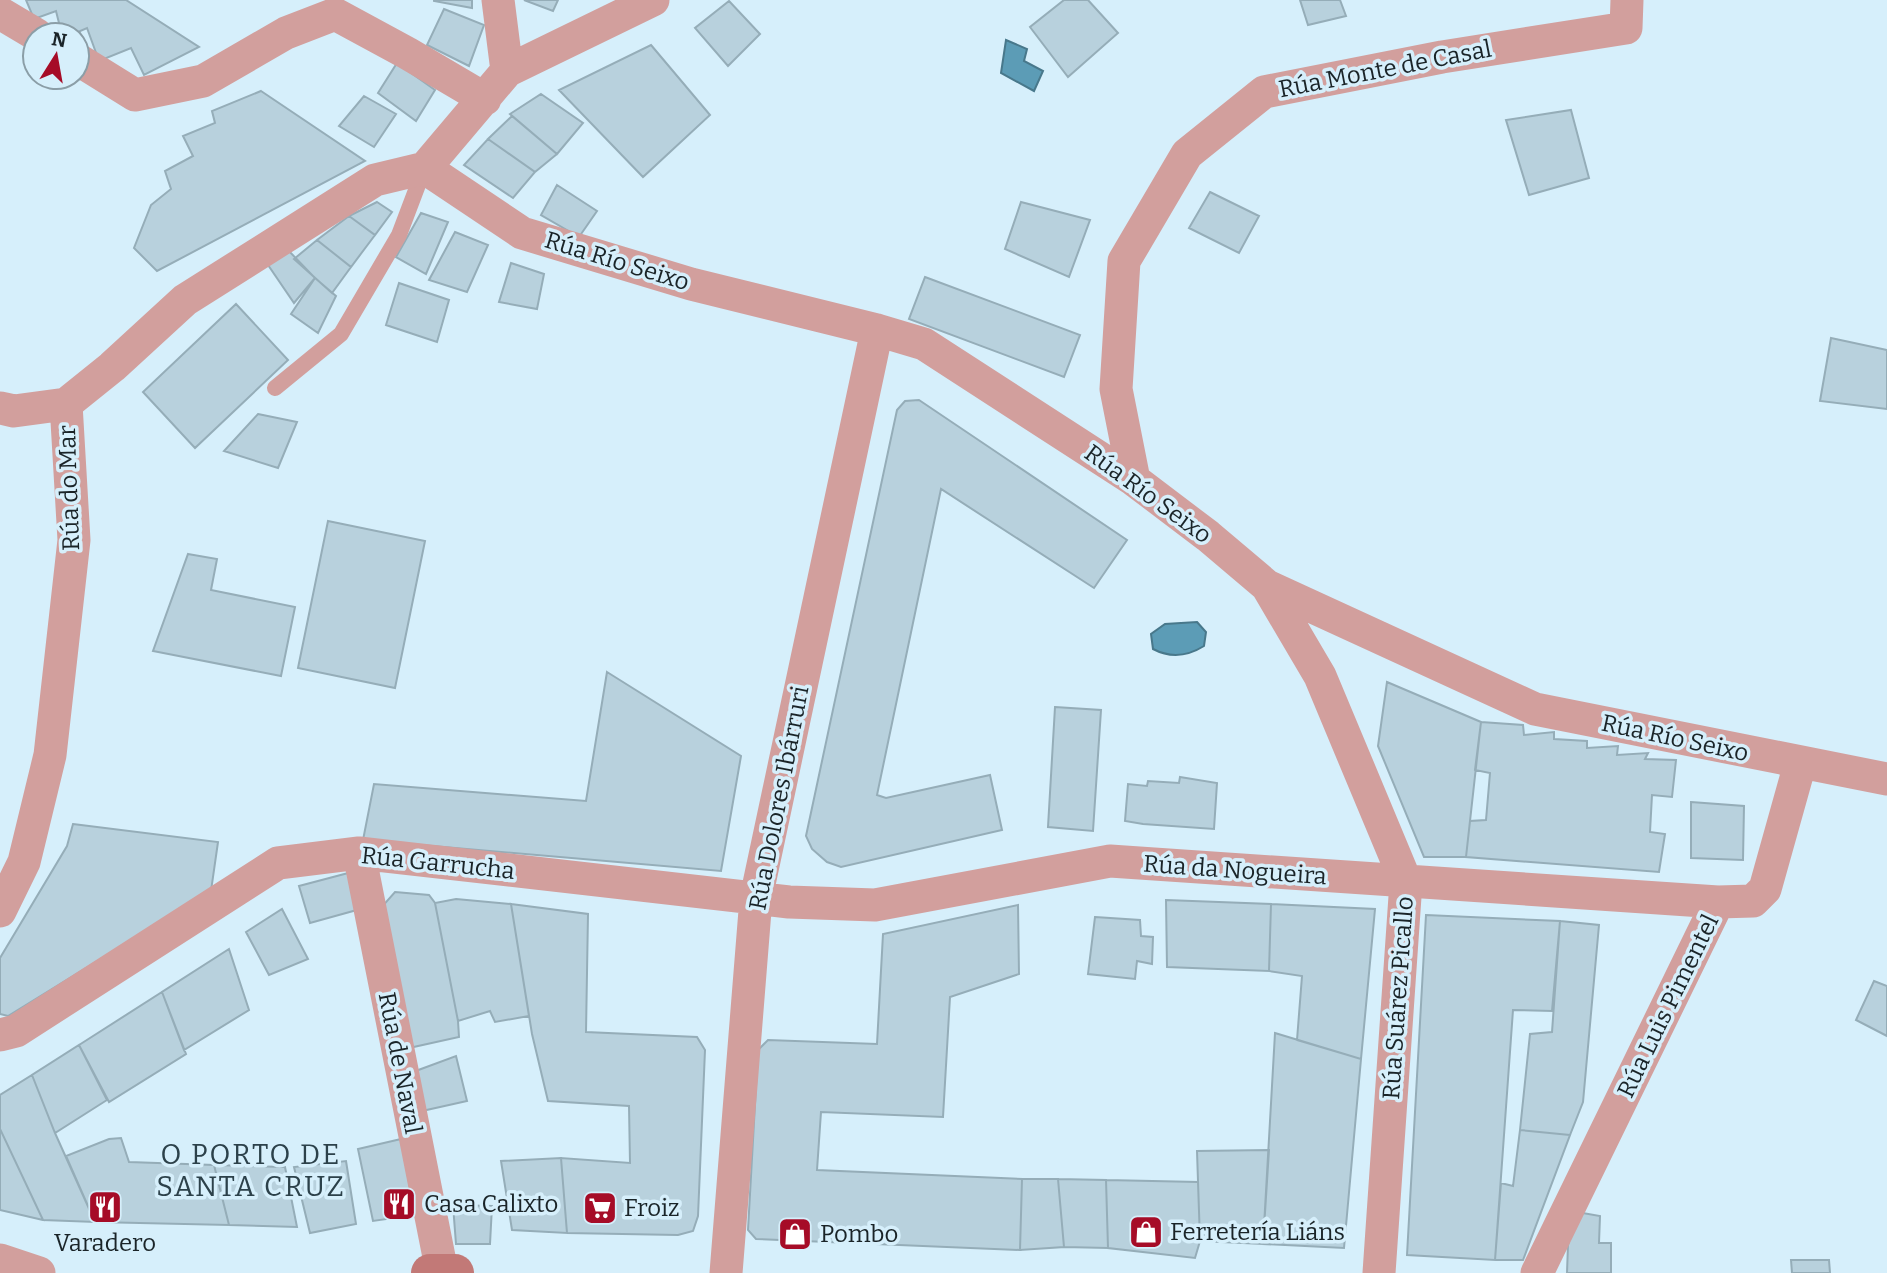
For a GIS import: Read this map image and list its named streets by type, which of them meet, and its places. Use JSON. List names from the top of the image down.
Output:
{
  "streets": {
    "street": [
      "Rúa Monte de Casal",
      "Rúa Río Seixo",
      "Rúa do Mar",
      "Rúa Dolores Ibárruri",
      "Rúa Garrucha",
      "Rúa da Nogueira",
      "Rúa Suárez Picallo",
      "Rúa Luis Pimentel",
      "Rúa de Naval"
    ]
  },
  "crossings": [
    ["Rúa Monte de Casal", "Rúa Río Seixo"],
    ["Rúa Río Seixo", "Rúa do Mar"],
    ["Rúa Río Seixo", "Rúa Dolores Ibárruri"],
    ["Rúa Río Seixo", "Rúa Suárez Picallo"],
    ["Rúa Río Seixo", "Rúa Luis Pimentel"],
    ["Rúa Dolores Ibárruri", "Rúa Garrucha"],
    ["Rúa Dolores Ibárruri", "Rúa da Nogueira"],
    ["Rúa Garrucha", "Rúa da Nogueira"],
    ["Rúa Garrucha", "Rúa de Naval"],
    ["Rúa da Nogueira", "Rúa Suárez Picallo"],
    ["Rúa da Nogueira", "Rúa Luis Pimentel"]
  ],
  "districts": ["O PORTO DE SANTA CRUZ"],
  "places": {
    "restaurant": ["Casa Calixto", "Varadero"],
    "supermarket": ["Froiz"],
    "shop": ["Ferretería Liáns", "Pombo"]
  },
  "north": "top"
}
